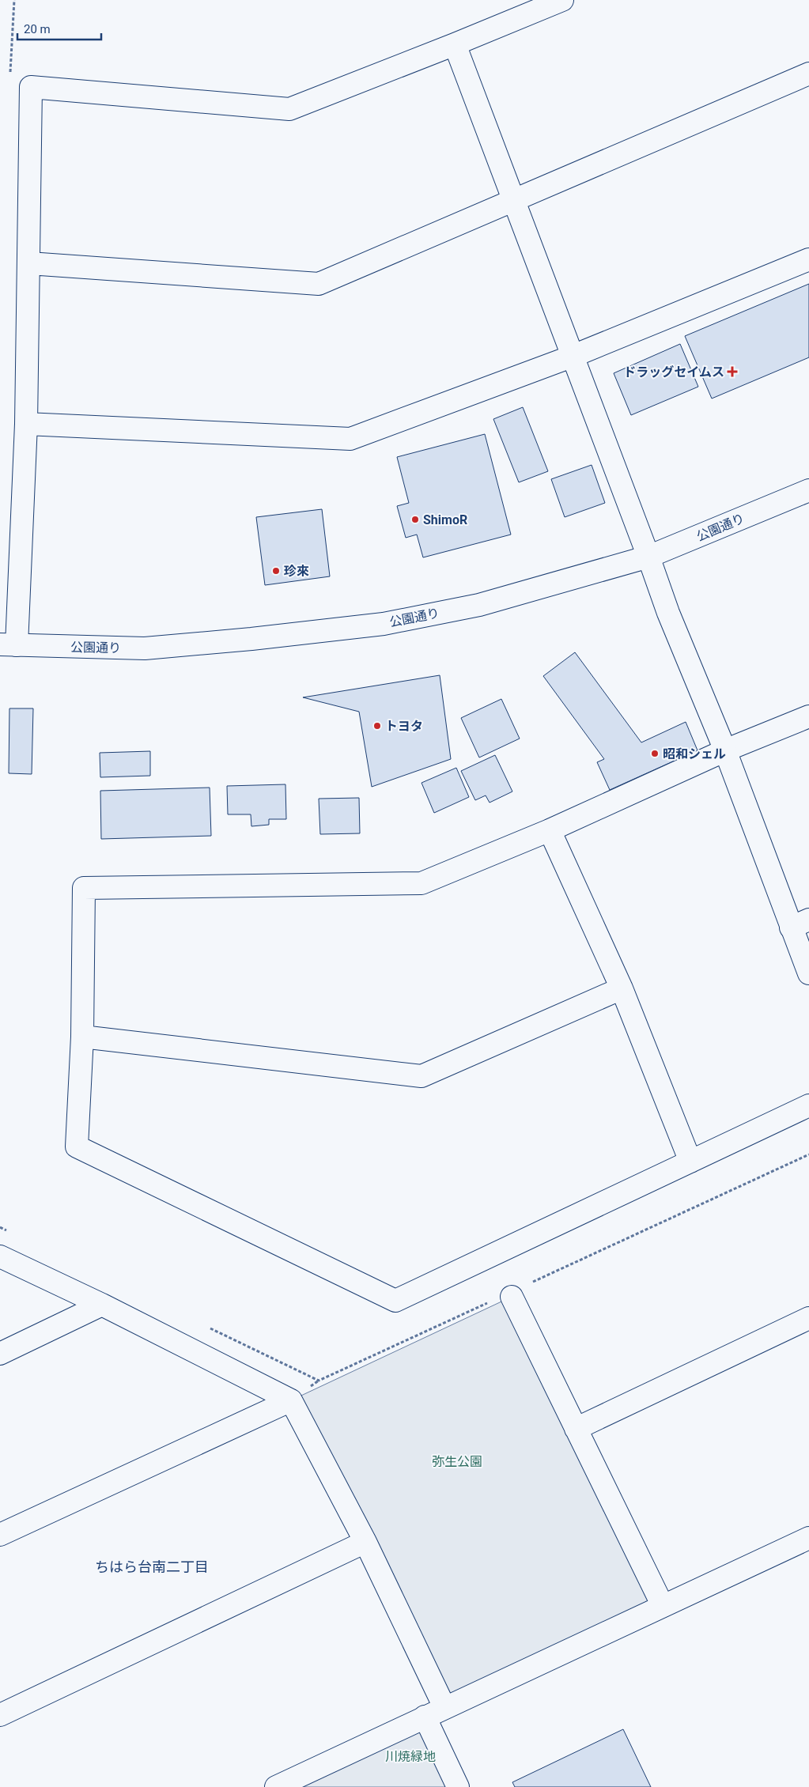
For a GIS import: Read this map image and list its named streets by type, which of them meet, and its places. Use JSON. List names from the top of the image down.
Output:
{
  "streets": {
    "street": ["公園通り"]
  },
  "districts": ["ちはら台南二丁目"],
  "parks": ["弥生公園", "川焼緑地"],
  "places": {
    "health": ["ドラッグセイムス"],
    "other": [
      "ShimoR",
      "珍來",
      "トヨタ",
      "昭和シェル"
    ]
  },
  "scale_bar": "20 m"
}
